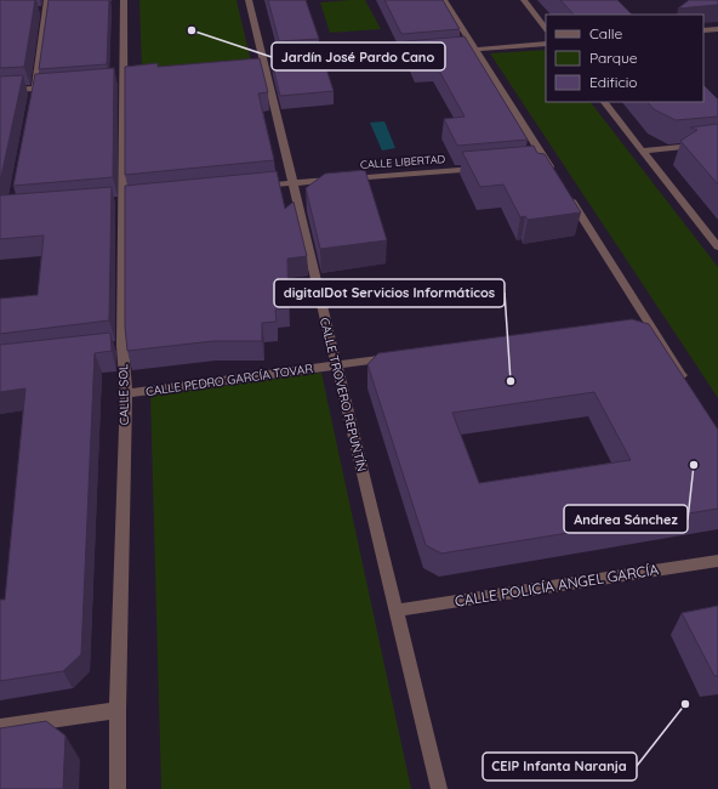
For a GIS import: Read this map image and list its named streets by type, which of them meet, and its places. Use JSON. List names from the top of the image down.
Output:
{
  "streets": {
    "street": [
      "CALLE LIBERTAD",
      "CALLE PEDRO GARCÍA TOVAR",
      "CALLE SOL",
      "CALLE TROVERO REPUNTÍN",
      "CALLE POLICÍA ANGEL GARCÍA"
    ]
  },
  "crossings": [
    ["CALLE LIBERTAD", "CALLE TROVERO REPUNTÍN"],
    ["CALLE PEDRO GARCÍA TOVAR", "CALLE SOL"],
    ["CALLE PEDRO GARCÍA TOVAR", "CALLE TROVERO REPUNTÍN"],
    ["CALLE TROVERO REPUNTÍN", "CALLE POLICÍA ANGEL GARCÍA"]
  ],
  "places": [
    "Jardín José Pardo Cano",
    "digitalDot Servicios Informáticos",
    "Andrea Sánchez",
    "CEIP Infanta Naranja"
  ],
  "legend": ["Calle", "Parque", "Edificio"]
}
